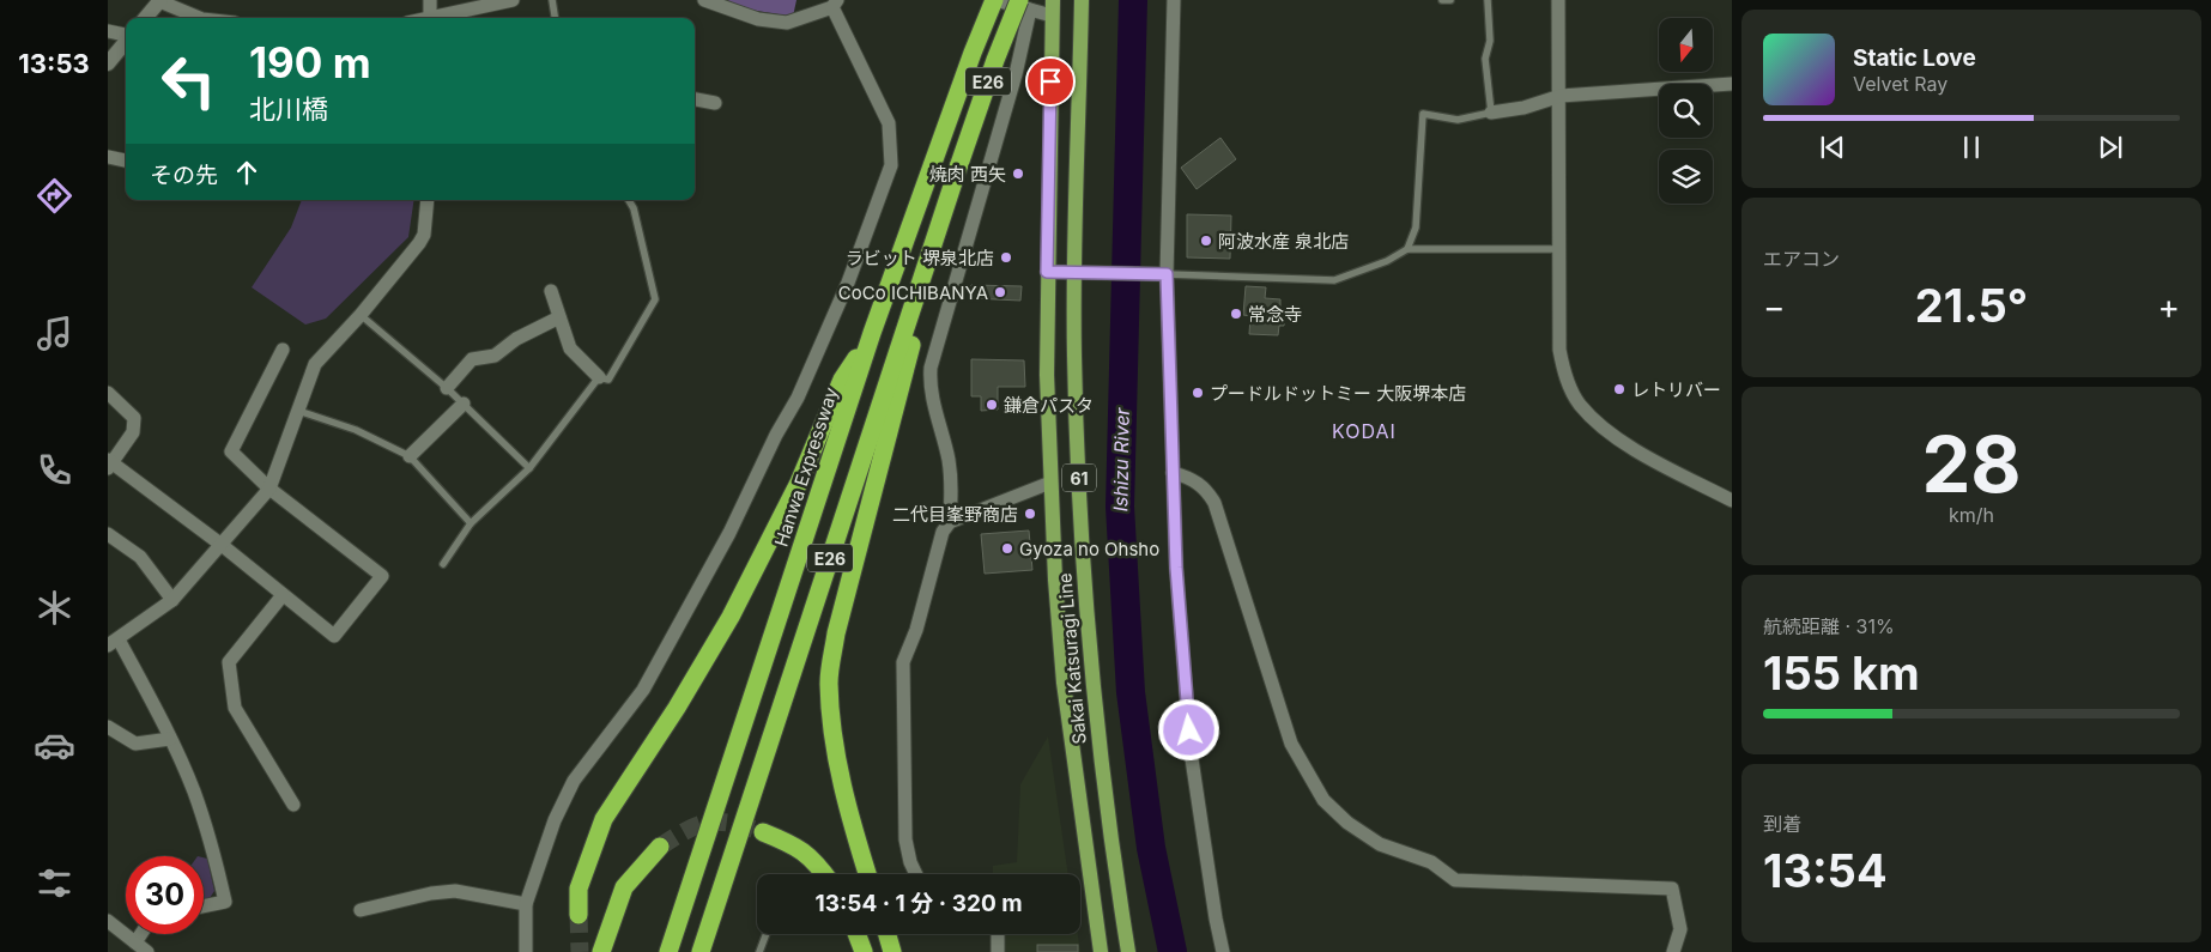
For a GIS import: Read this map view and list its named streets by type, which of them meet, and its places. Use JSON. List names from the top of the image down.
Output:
{
  "streets": {
    "highway": ["E26", "Hanwa Expressway"],
    "main road": ["61", "Sakai Katsuragi Line"]
  },
  "districts": ["KODAI"],
  "water": ["Ishizu River"],
  "places": [
    "焼肉 西矢",
    "阿波水産 泉北店",
    "ラビット 堺泉北店",
    "CoCo ICHIBANYA",
    "常念寺",
    "レトリバー",
    "プードルドットミー 大阪堺本店",
    "鎌倉パスタ",
    "二代目峯野商店",
    "Gyoza no Ohsho"
  ],
  "north": "bottom",
  "page": {
    "tabs": "13:53",
    "turn": ["190 m", "北川橋"],
    "song": ["Static Love", "Velvet Ray"],
    "then": "その先",
    "tile": [
      "エアコン",
      ["28", "km/h"],
      ["航続距離 · 31%", "155 km"],
      ["到着", "13:54"]
    ],
    "heat": ["−", "21.5°", "+"],
    "limit": "30",
    "trip": "13:54 · 1 分 · 320 m"
  }
}
